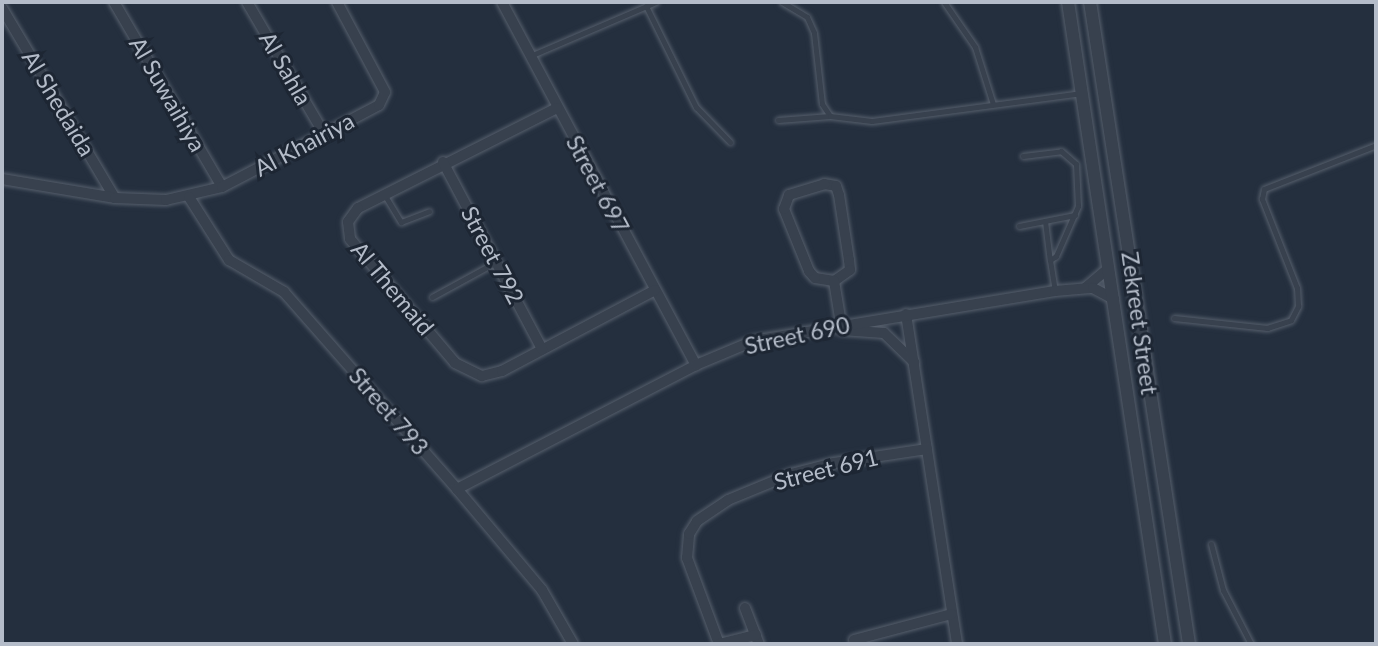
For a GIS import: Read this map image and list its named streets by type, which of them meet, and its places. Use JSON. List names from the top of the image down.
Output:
{
  "streets": {
    "street": [
      "Al Sahla",
      "Al Suwaihiya",
      "Al Shedaida",
      "Al Khairiya",
      "Street 697",
      "Street 792",
      "Al Themaid",
      "Zekreet Street",
      "Street 690",
      "Street 793",
      "Street 691"
    ]
  },
  "crossings": [
    ["Al Sahla", "Al Khairiya"],
    ["Al Suwaihiya", "Al Khairiya"],
    ["Al Shedaida", "Al Khairiya"],
    ["Al Khairiya", "Street 793"],
    ["Street 697", "Al Themaid"],
    ["Street 697", "Street 690"],
    ["Street 792", "Al Themaid"],
    ["Zekreet Street", "Street 690"],
    ["Street 690", "Street 793"]
  ]
}
